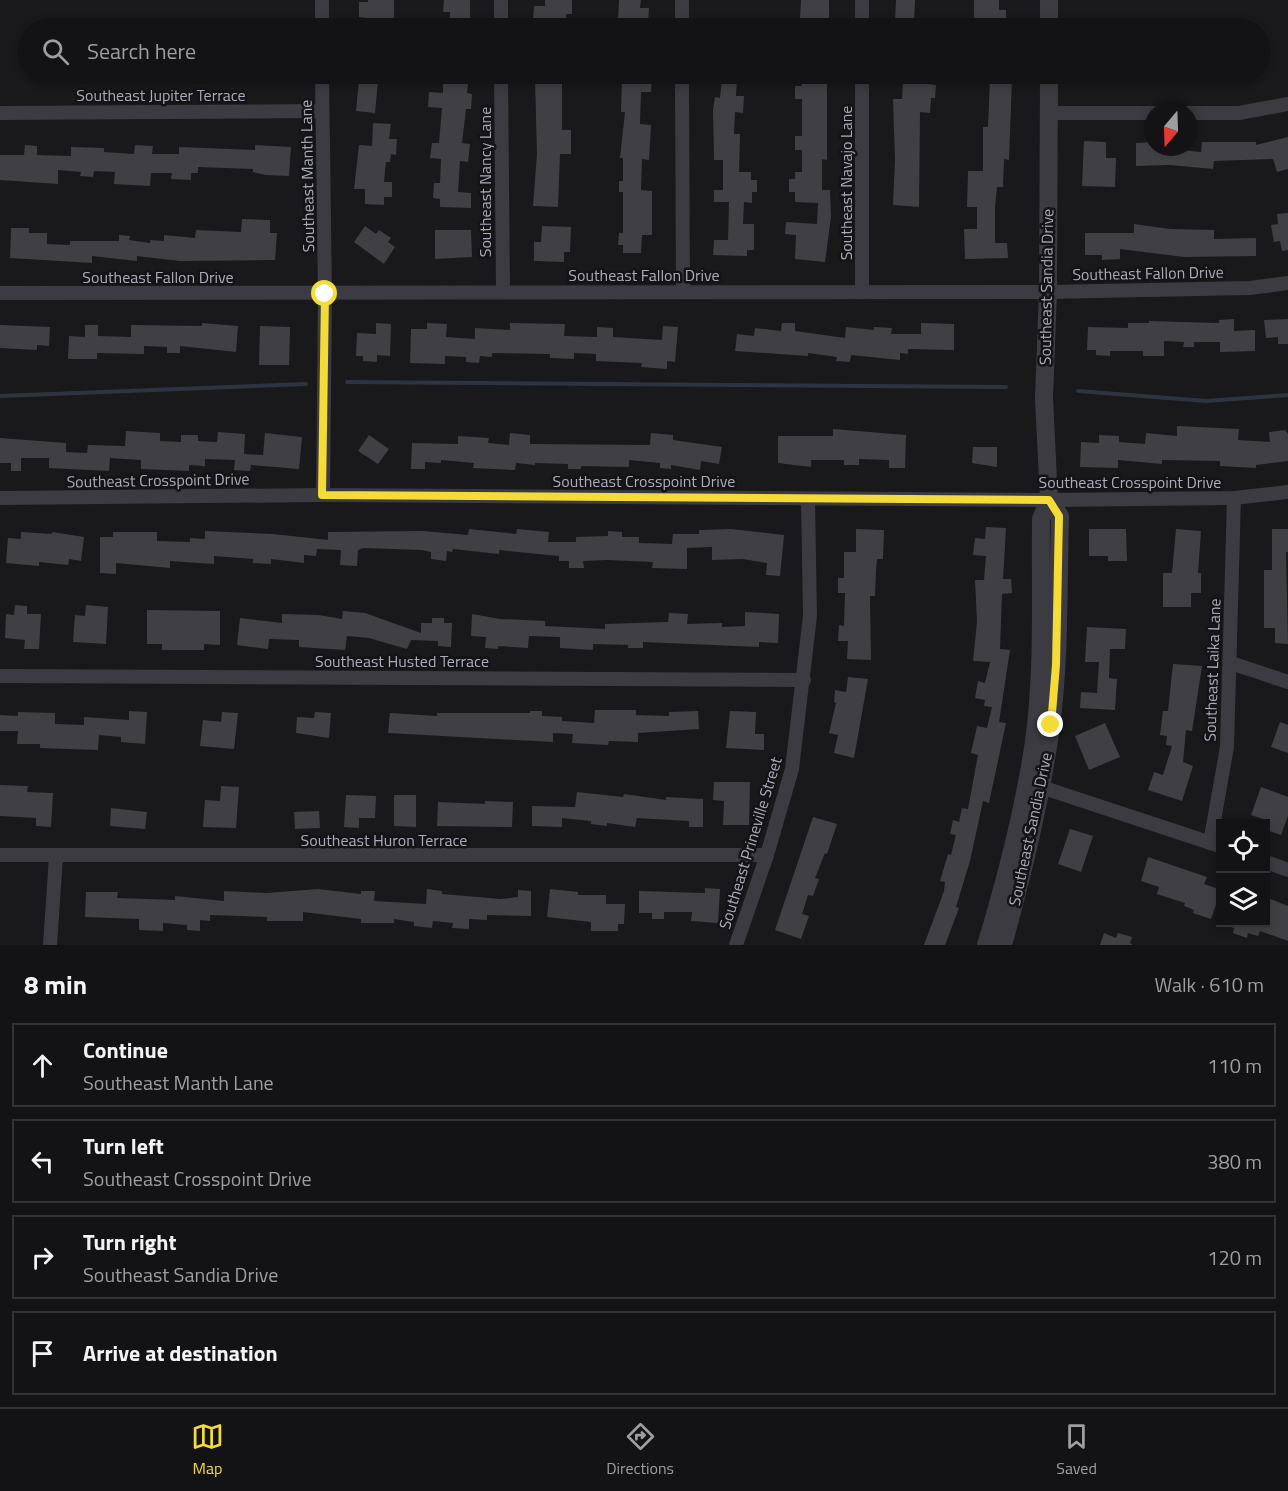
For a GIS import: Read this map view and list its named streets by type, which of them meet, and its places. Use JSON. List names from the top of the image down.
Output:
{
  "streets": {
    "street": [
      "Southeast Jupiter Terrace",
      "Southeast Manth Lane",
      "Southeast Nancy Lane",
      "Southeast Navajo Lane",
      "Southeast Fallon Drive",
      "Southeast Sandia Drive",
      "Southeast Crosspoint Drive",
      "Southeast Husted Terrace",
      "Southeast Laika Lane",
      "Southeast Huron Terrace",
      "Southeast Prineville Street"
    ]
  },
  "crossings": [
    ["Southeast Jupiter Terrace", "Southeast Manth Lane"],
    ["Southeast Manth Lane", "Southeast Fallon Drive"],
    ["Southeast Manth Lane", "Southeast Crosspoint Drive"],
    ["Southeast Nancy Lane", "Southeast Fallon Drive"],
    ["Southeast Navajo Lane", "Southeast Fallon Drive"],
    ["Southeast Fallon Drive", "Southeast Sandia Drive"],
    ["Southeast Sandia Drive", "Southeast Crosspoint Drive"],
    ["Southeast Crosspoint Drive", "Southeast Laika Lane"],
    ["Southeast Crosspoint Drive", "Southeast Prineville Street"],
    ["Southeast Husted Terrace", "Southeast Prineville Street"],
    ["Southeast Huron Terrace", "Southeast Prineville Street"]
  ],
  "north": "bottom",
  "page": {
    "search": "Search here",
    "heading": ["8 min", "Walk · 610 m"],
    "list": [
      ["Continue", "Southeast Manth Lane", "110 m"],
      ["Turn left", "Southeast Crosspoint Drive", "380 m"],
      ["Turn right", "Southeast Sandia Drive", "120 m"],
      "Arrive at destination"
    ],
    "nav": ["Map", "Directions", "Saved"]
  }
}
